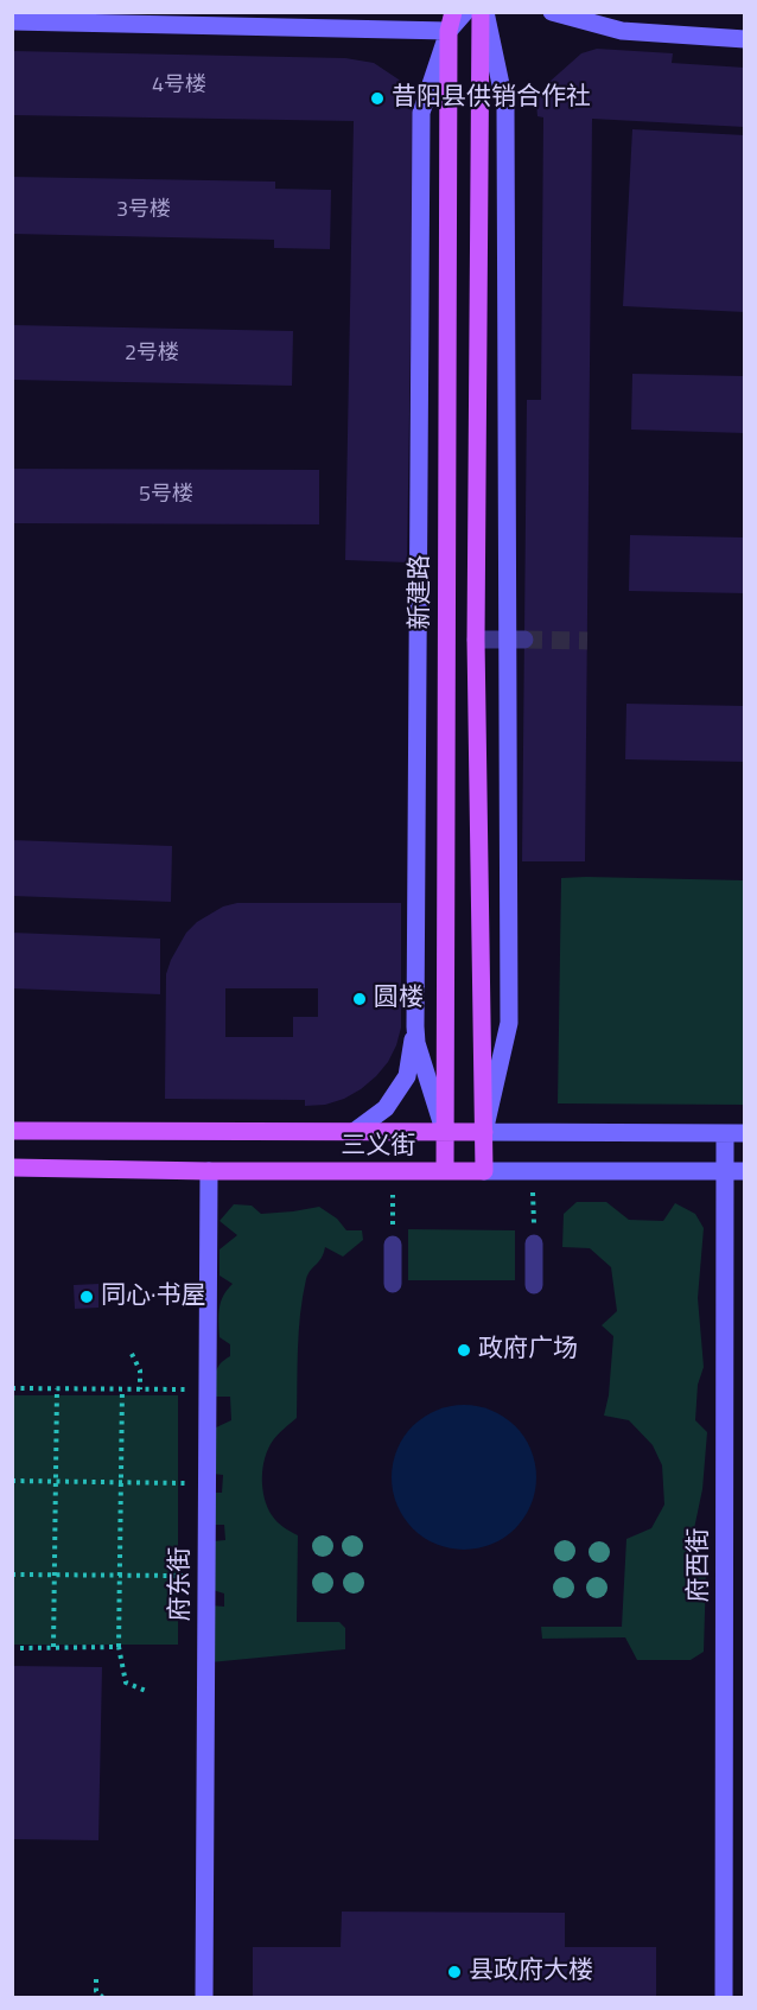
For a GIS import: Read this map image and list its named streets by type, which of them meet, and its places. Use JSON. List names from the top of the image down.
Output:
{
  "streets": {
    "main road": [
      "新建路",
      "三义街",
      "府西街",
      "府东街"
    ]
  },
  "crossings": [
    ["新建路", "三义街"],
    ["三义街", "府西街"],
    ["三义街", "府东街"]
  ],
  "places": [
    "昔阳县供销合作社",
    "圆楼",
    "同心·书屋",
    "政府广场",
    "县政府大楼"
  ],
  "house_numbers": [
    "4号楼",
    "3号楼",
    "2号楼",
    "5号楼"
  ]
}
